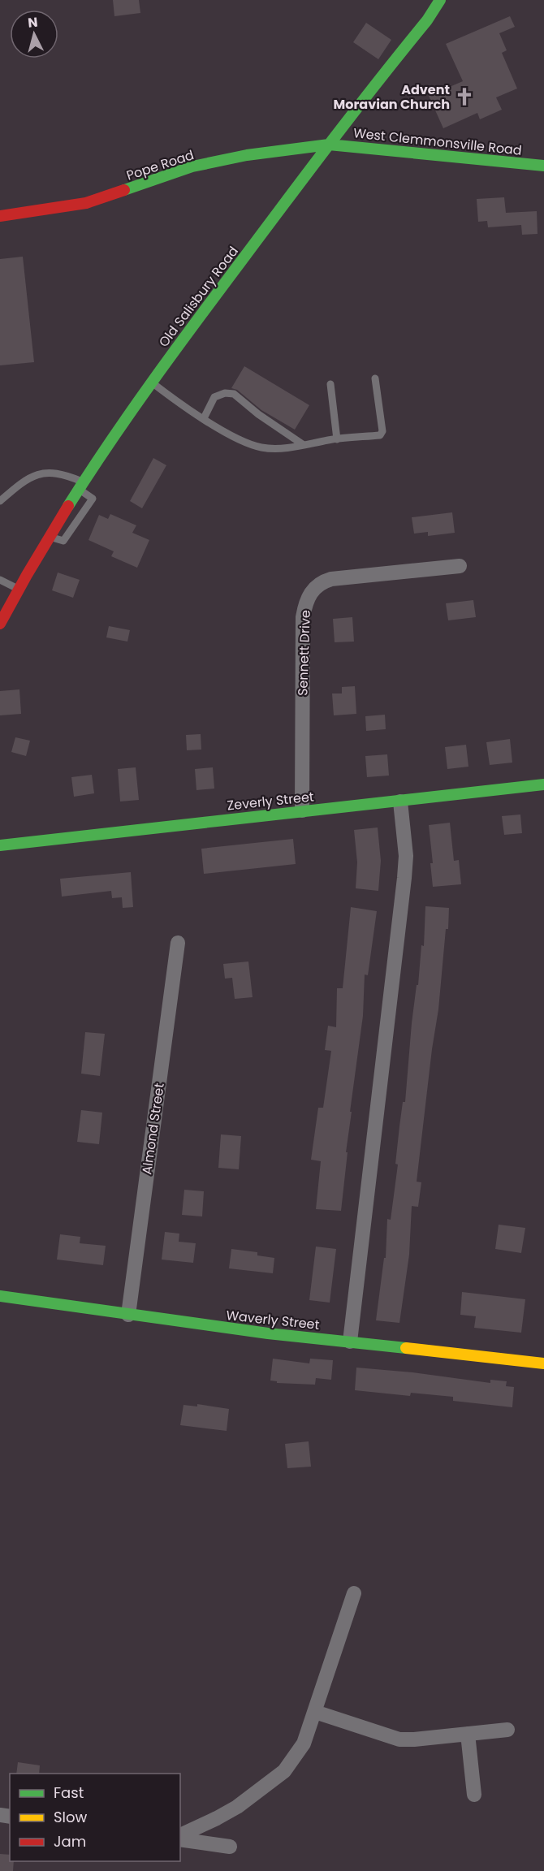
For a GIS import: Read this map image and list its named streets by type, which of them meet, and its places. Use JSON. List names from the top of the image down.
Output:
{
  "streets": {
    "street": [
      "West Clemmonsville Road",
      "Pope Road",
      "Old Salisbury Road",
      "Sennett Drive",
      "Zeverly Street",
      "Almond Street",
      "Waverly Street"
    ]
  },
  "crossings": [
    ["West Clemmonsville Road", "Pope Road"],
    ["West Clemmonsville Road", "Old Salisbury Road"],
    ["Pope Road", "Old Salisbury Road"],
    ["Sennett Drive", "Zeverly Street"],
    ["Almond Street", "Waverly Street"]
  ],
  "places": {
    "church": ["Advent Moravian Church"]
  },
  "legend": ["Fast", "Slow", "Jam"],
  "north": "top"
}
